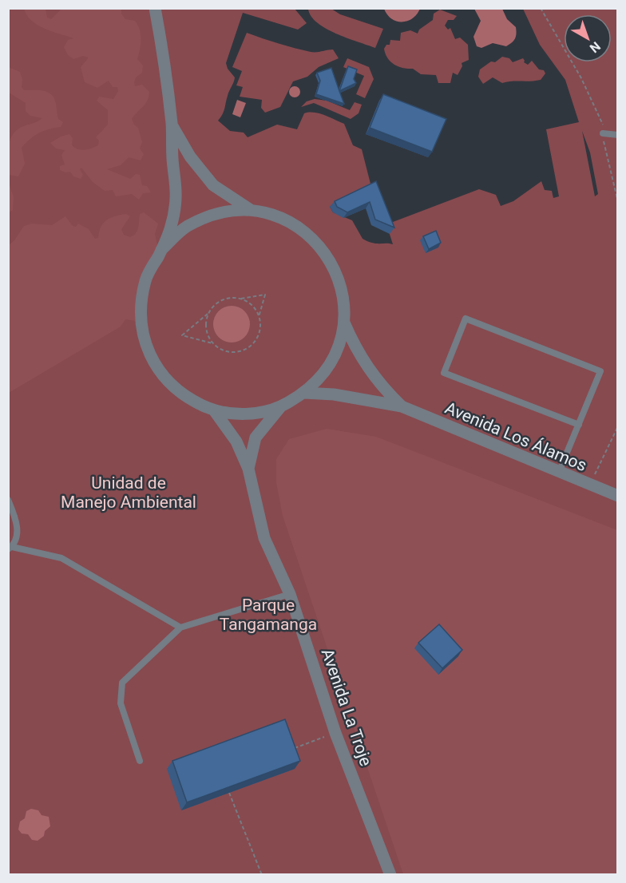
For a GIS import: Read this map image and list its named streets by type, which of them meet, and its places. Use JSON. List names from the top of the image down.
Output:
{
  "streets": {
    "street": ["Avenida Los Álamos", "Avenida La Troje"]
  },
  "parks": ["Unidad de Manejo Ambiental", "Parque Tangamanga"],
  "north": "bottom right"
}
